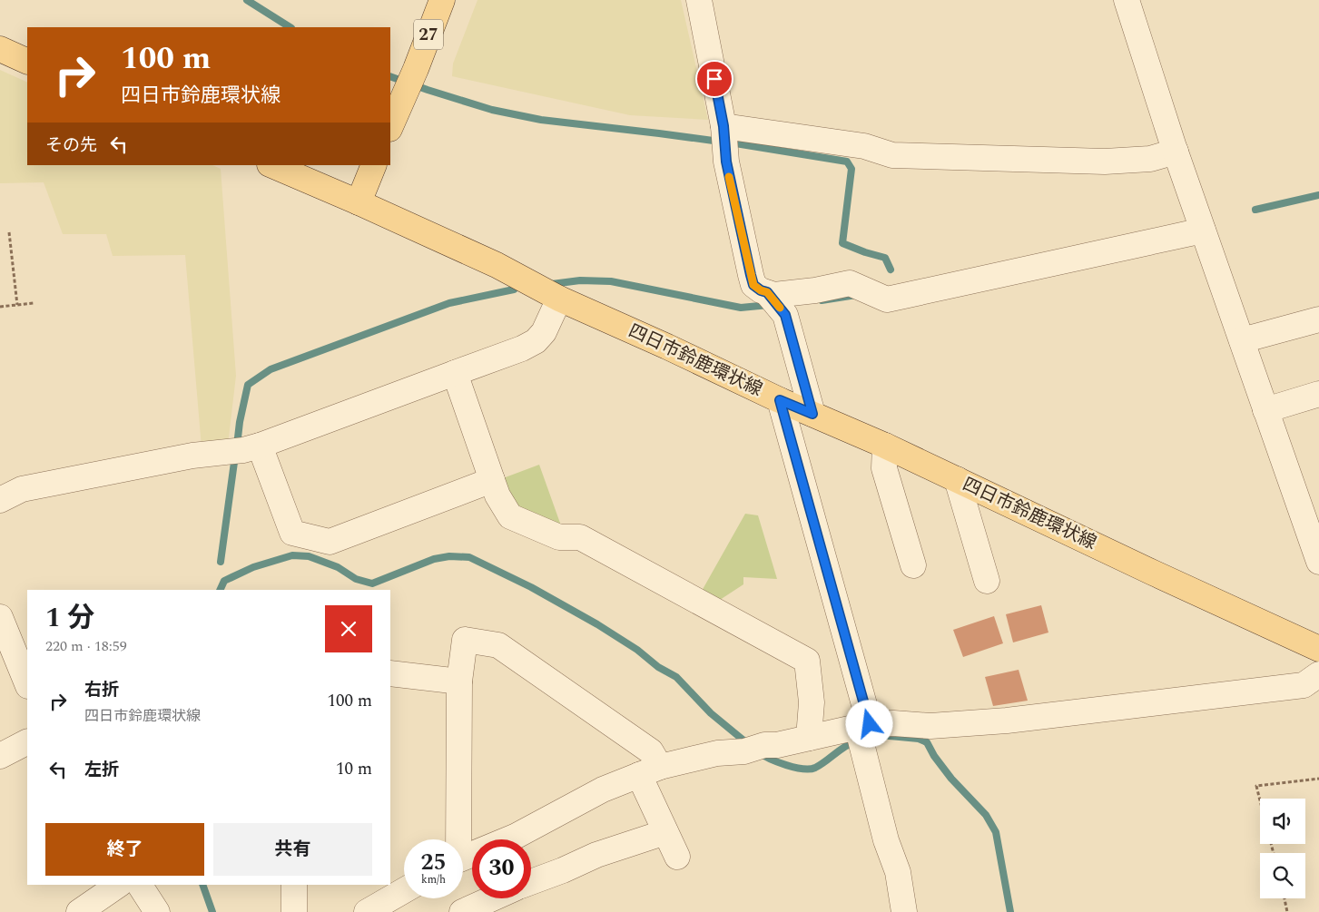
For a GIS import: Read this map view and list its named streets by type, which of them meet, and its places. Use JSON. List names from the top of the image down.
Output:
{
  "streets": {
    "main road": ["27", "四日市鈴鹿環状線"]
  },
  "page": {
    "turn": ["100 m", "四日市鈴鹿環状線"],
    "then": "その先",
    "heading": ["1 分", "220 m · 18:59"],
    "list": [
      {
        "name": "右折",
        "note": "四日市鈴鹿環状線",
        "value": "100 m"
      },
      {
        "name": "左折",
        "value": "10 m"
      }
    ],
    "buttons": ["終了", "共有"],
    "speed": "25 km/h",
    "limit": "30"
  }
}
